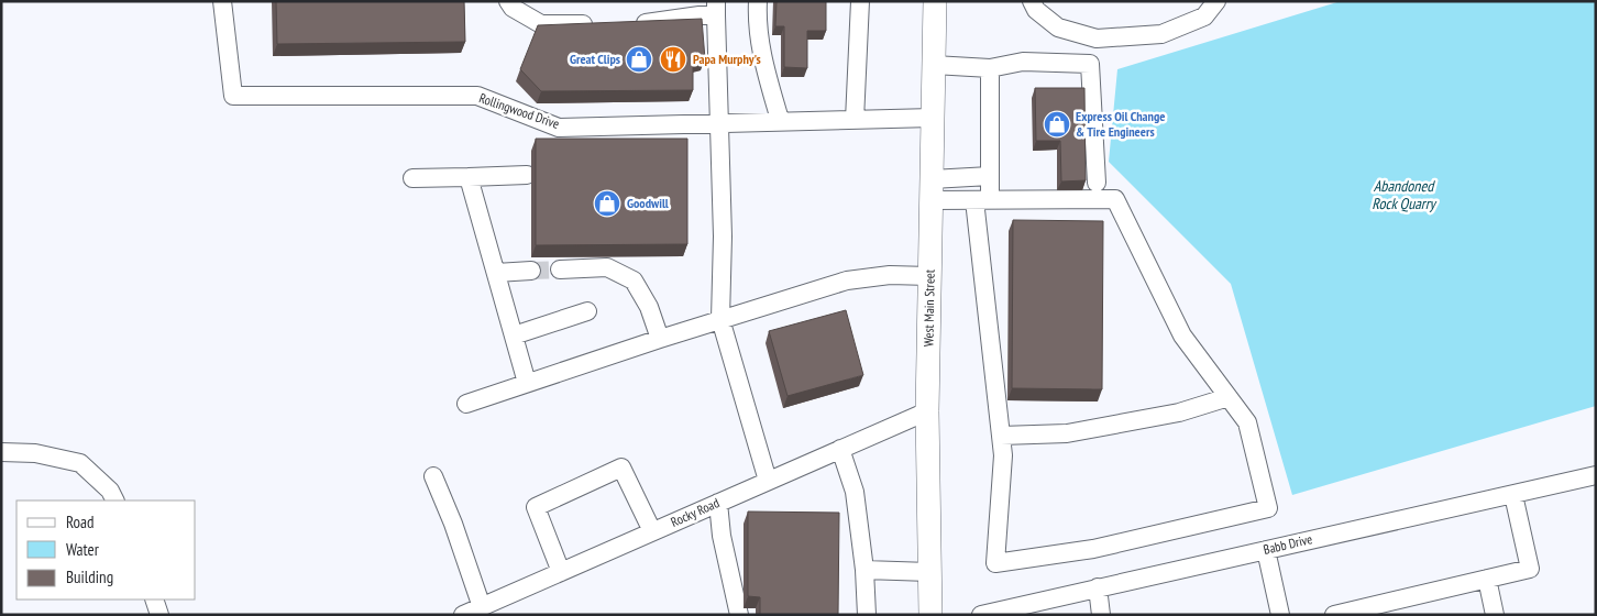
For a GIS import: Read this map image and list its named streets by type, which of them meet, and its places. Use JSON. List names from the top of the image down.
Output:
{
  "streets": {
    "main road": ["West Main Street"],
    "street": ["Rollingwood Drive", "Rocky Road", "Babb Drive"]
  },
  "crossings": [
    ["Rollingwood Drive", "West Main Street"],
    ["West Main Street", "Rocky Road"]
  ],
  "water": ["Abandoned Rock Quarry"],
  "places": {
    "shop": ["Great Clips", "Express Oil Change & Tire Engineers", "Goodwill"],
    "restaurant": ["Papa Murphy's"]
  },
  "legend": ["Road", "Water", "Building"]
}
